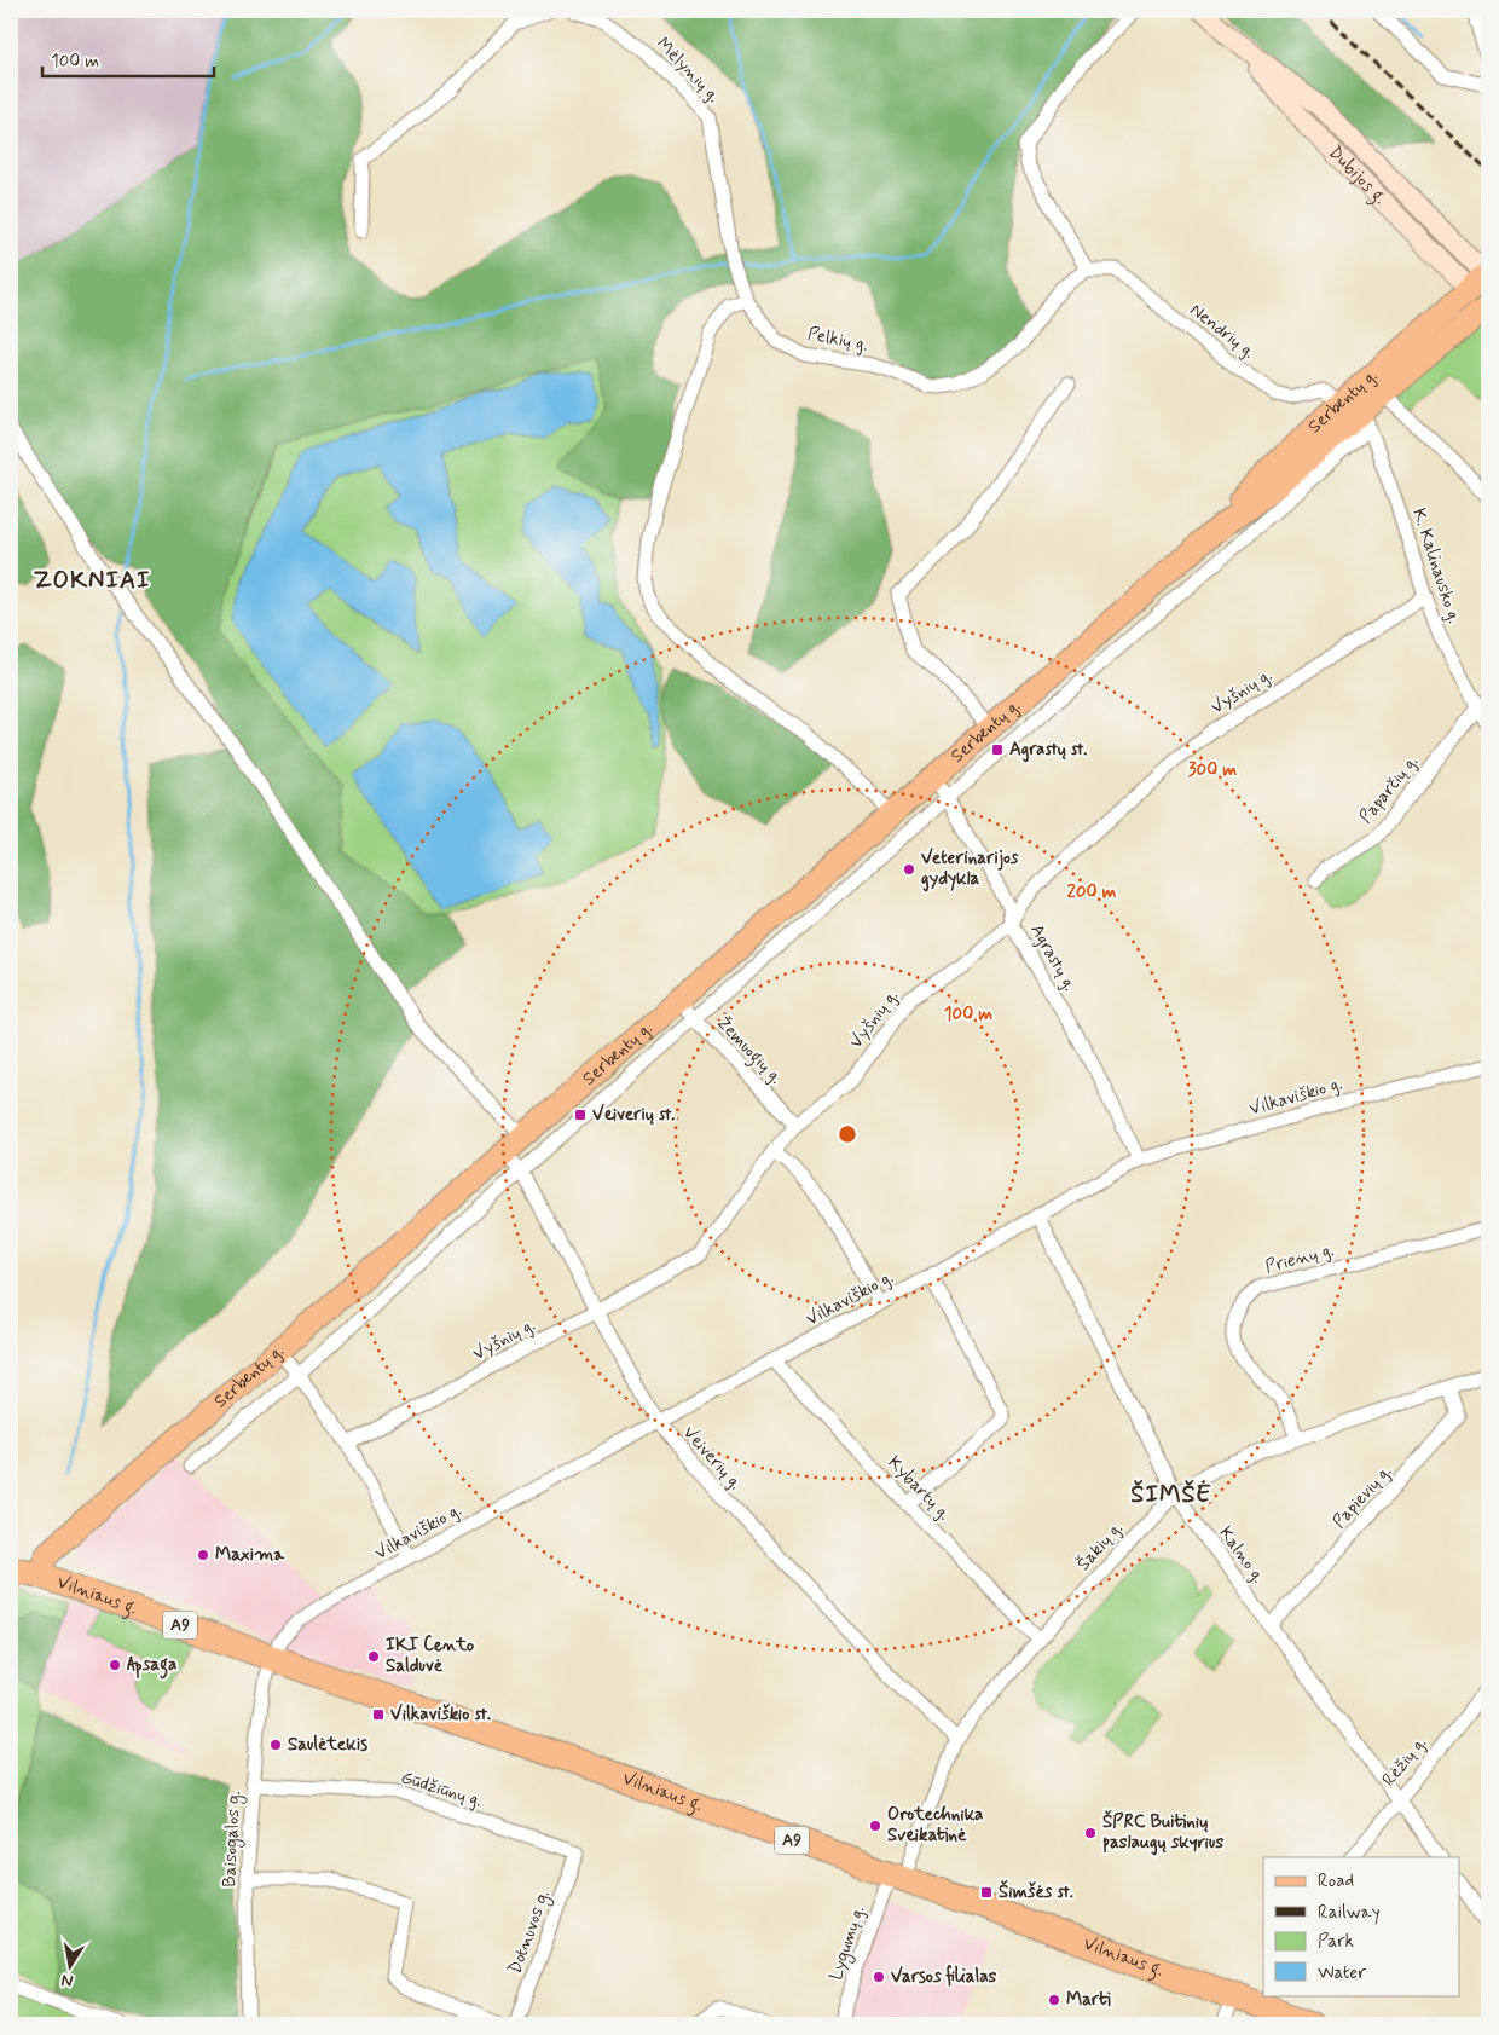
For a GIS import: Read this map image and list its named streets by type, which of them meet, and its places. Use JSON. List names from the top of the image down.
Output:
{
  "streets": {
    "highway": ["Vilniaus g.", "A9"],
    "main road": ["Dubijos g.", "Serbentų g."],
    "street": [
      "Mėlynių g.",
      "Nendrių g.",
      "Pelkių g.",
      "K. Kalinausko g.",
      "Vyšnių g.",
      "Paparčių g.",
      "Agrastų g.",
      "Žemuogių g.",
      "Vilkaviškio g.",
      "Prienų g.",
      "Veiverių g.",
      "Kybartų g.",
      "Papievių g.",
      "Šakių g.",
      "Kalno g.",
      "Rėžių g.",
      "Gūdžiūnų g.",
      "Baisogalos g.",
      "Dotnuvos g.",
      "Lygumų g."
    ]
  },
  "crossings": [
    ["Mėlynių g.", "Pelkių g."],
    ["Dubijos g.", "Serbentų g."],
    ["Nendrių g.", "Pelkių g."],
    ["Nendrių g.", "Serbentų g."],
    ["Serbentų g.", "K. Kalinausko g."],
    ["Serbentų g.", "Agrastų g."],
    ["Serbentų g.", "Žemuogių g."],
    ["Serbentų g.", "Veiverių g."],
    ["Serbentų g.", "Vilniaus g."],
    ["K. Kalinausko g.", "Vyšnių g."],
    ["K. Kalinausko g.", "Paparčių g."],
    ["Vyšnių g.", "Agrastų g."],
    ["Vyšnių g.", "Žemuogių g."],
    ["Vyšnių g.", "Veiverių g."],
    ["Agrastų g.", "Vilkaviškio g."],
    ["Vilkaviškio g.", "Veiverių g."],
    ["Vilkaviškio g.", "Kybartų g."],
    ["Vilkaviškio g.", "Kalno g."],
    ["Vilkaviškio g.", "Vilniaus g."],
    ["Vilkaviškio g.", "Baisogalos g."],
    ["Prienų g.", "Šakių g."],
    ["Veiverių g.", "Šakių g."],
    ["Kybartų g.", "Šakių g."],
    ["Papievių g.", "Šakių g."],
    ["Papievių g.", "Kalno g."],
    ["Šakių g.", "Kalno g."],
    ["Šakių g.", "Vilniaus g."],
    ["Šakių g.", "Lygumų g."],
    ["Kalno g.", "Rėžių g."],
    ["Vilniaus g.", "Baisogalos g."],
    ["Vilniaus g.", "Lygumų g."],
    ["Gūdžiūnų g.", "Baisogalos g."],
    ["Gūdžiūnų g.", "Dotnuvos g."]
  ],
  "districts": ["ZOKNIAI", "ŠIMŠĖ"],
  "places": {
    "transit": [
      "Agrastų st.",
      "Veiverių st.",
      "Vilkaviškio st.",
      "Šimšės st."
    ],
    "other": [
      "Veterinarijos gydykla",
      "Maxima",
      "IKI Cento Salduvė",
      "Apsaga",
      "Saulėtekis",
      "Orotechnika Sveikatinė",
      "ŠPRC Buitinių paslaugų skyrius",
      "Varsos filialas",
      "Marti"
    ]
  },
  "legend": [
    "Road",
    "Railway",
    "Park",
    "Water"
  ],
  "scale_bar": "100 m",
  "north": "bottom",
  "rings": ["300 m", "200 m", "100 m"]
}
